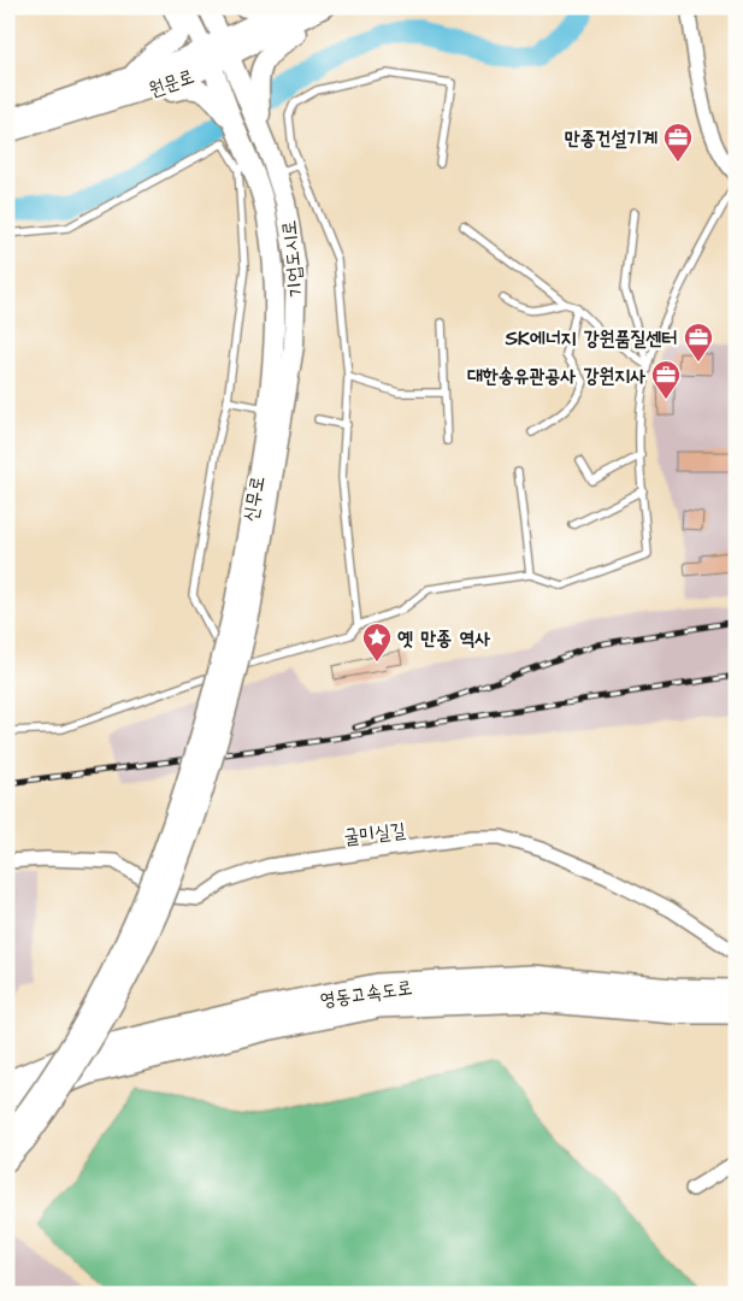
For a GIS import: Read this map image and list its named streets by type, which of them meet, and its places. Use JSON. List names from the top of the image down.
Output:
{
  "streets": {
    "highway": ["영동고속도로"],
    "main road": ["원문로", "기업도시로", "신무로"],
    "street": ["굴미실길"]
  },
  "crossings": [
    ["기업도시로", "신무로"]
  ],
  "places": {
    "office": ["만종건설기계", "SK에너지 강원품질센터", "대한송유관공사 강원지사"],
    "place": ["옛 만종 역사"]
  }
}
